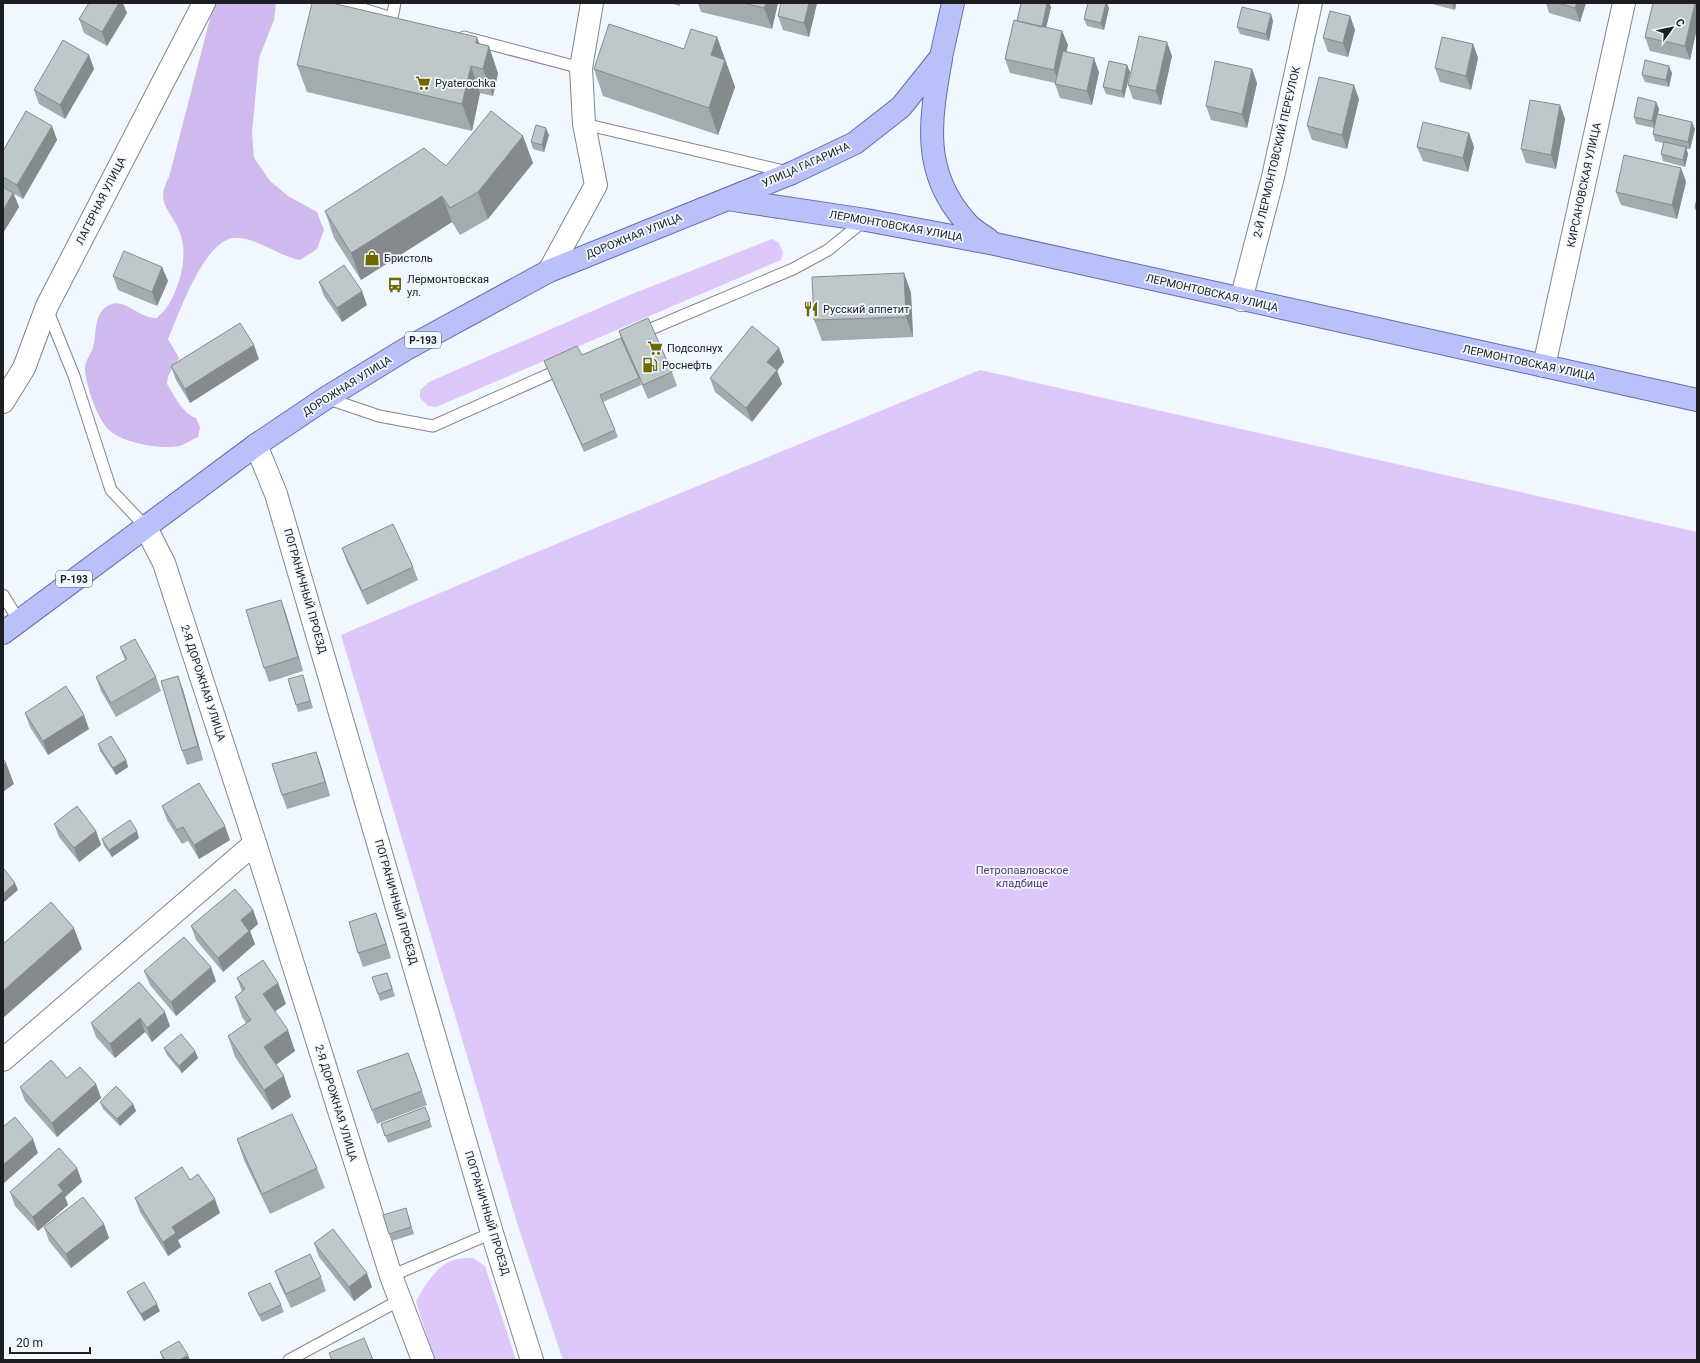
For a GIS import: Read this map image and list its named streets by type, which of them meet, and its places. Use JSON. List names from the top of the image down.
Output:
{
  "streets": {
    "main road": [
      "УЛИЦА ГАГАРИНА",
      "ЛЕРМОНТОВСКАЯ УЛИЦА",
      "ДОРОЖНАЯ УЛИЦА",
      "Р-193"
    ],
    "street": [
      "2-Й ЛЕРМОНТОВСКИЙ ПЕРЕУЛОК",
      "КИРСАНОВСКАЯ УЛИЦА",
      "ЛАГЕРНАЯ УЛИЦА",
      "ПОГРАНИЧНЫЙ ПРОЕЗД",
      "2-Я ДОРОЖНАЯ УЛИЦА"
    ]
  },
  "crossings": [
    ["2-Й ЛЕРМОНТОВСКИЙ ПЕРЕУЛОК", "ЛЕРМОНТОВСКАЯ УЛИЦА"],
    ["УЛИЦА ГАГАРИНА", "ЛЕРМОНТОВСКАЯ УЛИЦА"],
    ["УЛИЦА ГАГАРИНА", "ДОРОЖНАЯ УЛИЦА"],
    ["КИРСАНОВСКАЯ УЛИЦА", "ЛЕРМОНТОВСКАЯ УЛИЦА"],
    ["ЛЕРМОНТОВСКАЯ УЛИЦА", "ДОРОЖНАЯ УЛИЦА"],
    ["ДОРОЖНАЯ УЛИЦА", "ПОГРАНИЧНЫЙ ПРОЕЗД"],
    ["ДОРОЖНАЯ УЛИЦА", "2-Я ДОРОЖНАЯ УЛИЦА"]
  ],
  "parks": ["Петропавловское кладбище"],
  "places": {
    "supermarket": ["Pyaterochka", "Подсолнух"],
    "shop": ["Бристоль"],
    "bus stop": ["Лермонтовская ул."],
    "restaurant": ["Русский аппетит"],
    "fuel station": ["Роснефть"]
  },
  "scale_bar": "20 m",
  "north": "top right"
}
